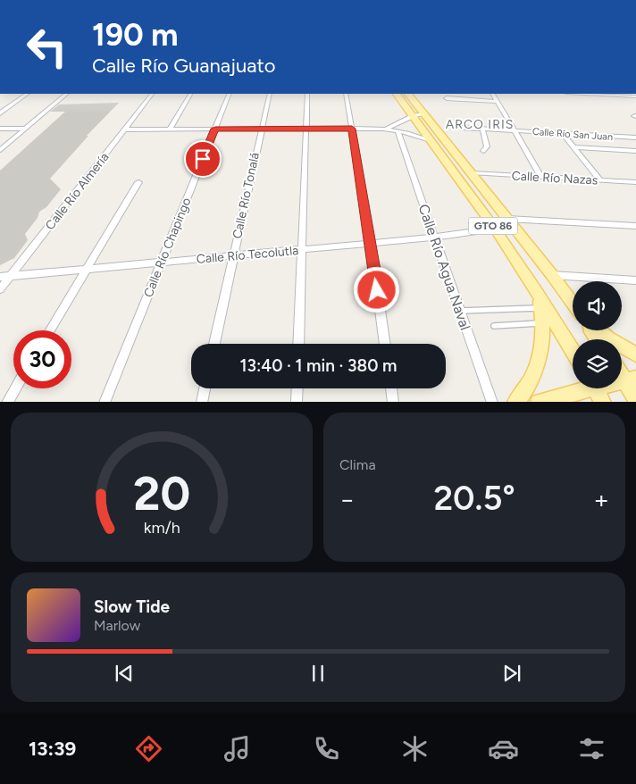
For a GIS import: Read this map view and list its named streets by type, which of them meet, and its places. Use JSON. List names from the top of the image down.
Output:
{
  "streets": {
    "main road": ["GTO 86"],
    "street": [
      "Calle Río San Juan",
      "Calle Río Nazas",
      "Calle Río Almería",
      "Calle Río Tonalá",
      "Calle Río Chapingo",
      "Calle Río Tecolutla",
      "Calle Río Agua Naval"
    ]
  },
  "crossings": [
    ["Calle Río Nazas", "GTO 86"],
    ["Calle Río Almería", "Calle Río Tecolutla"],
    ["Calle Río Tonalá", "Calle Río Tecolutla"],
    ["GTO 86", "Calle Río Tecolutla"],
    ["Calle Río Chapingo", "Calle Río Tecolutla"],
    ["Calle Río Tecolutla", "Calle Río Agua Naval"]
  ],
  "districts": ["ARCO IRIS"],
  "page": {
    "turn": ["190 m", "Calle Río Guanajuato"],
    "limit": "30",
    "trip": "13:40 · 1 min · 380 m",
    "tile": "Clima",
    "heat": ["−", "20.5°", "+"],
    "song": ["Slow Tide", "Marlow"],
    "tabs": "13:39",
    "gauge": ["20", "km/h"]
  }
}
